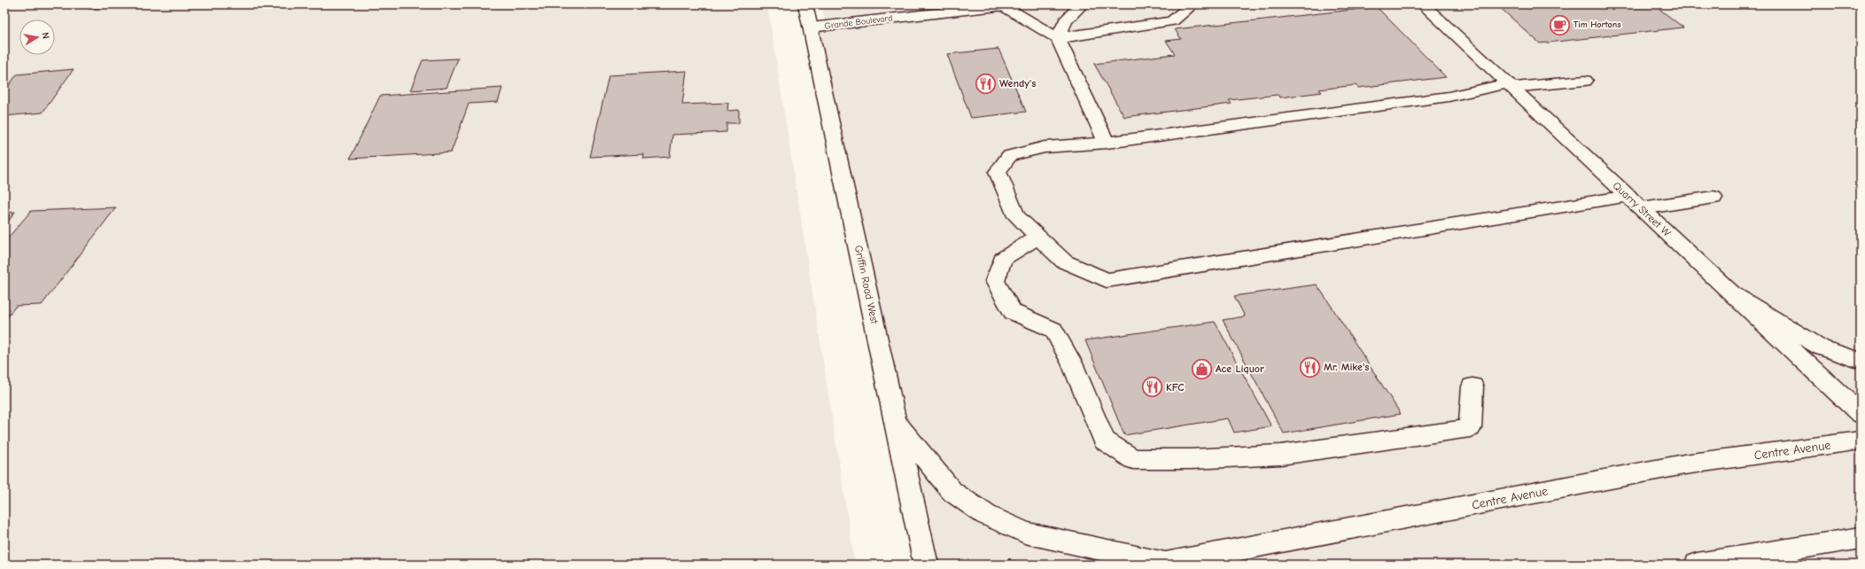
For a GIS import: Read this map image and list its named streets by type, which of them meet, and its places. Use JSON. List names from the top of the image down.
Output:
{
  "streets": {
    "main road": [
      "Grande Boulevard",
      "Quarry Street W",
      "Griffin Road West",
      "Centre Avenue"
    ]
  },
  "crossings": [
    ["Grande Boulevard", "Griffin Road West"]
  ],
  "places": {
    "cafe": ["Tim Hortons"],
    "restaurant": ["Wendy's", "Mr. Mike's", "KFC"],
    "shop": ["Ace Liquor"]
  },
  "north": "right"
}
